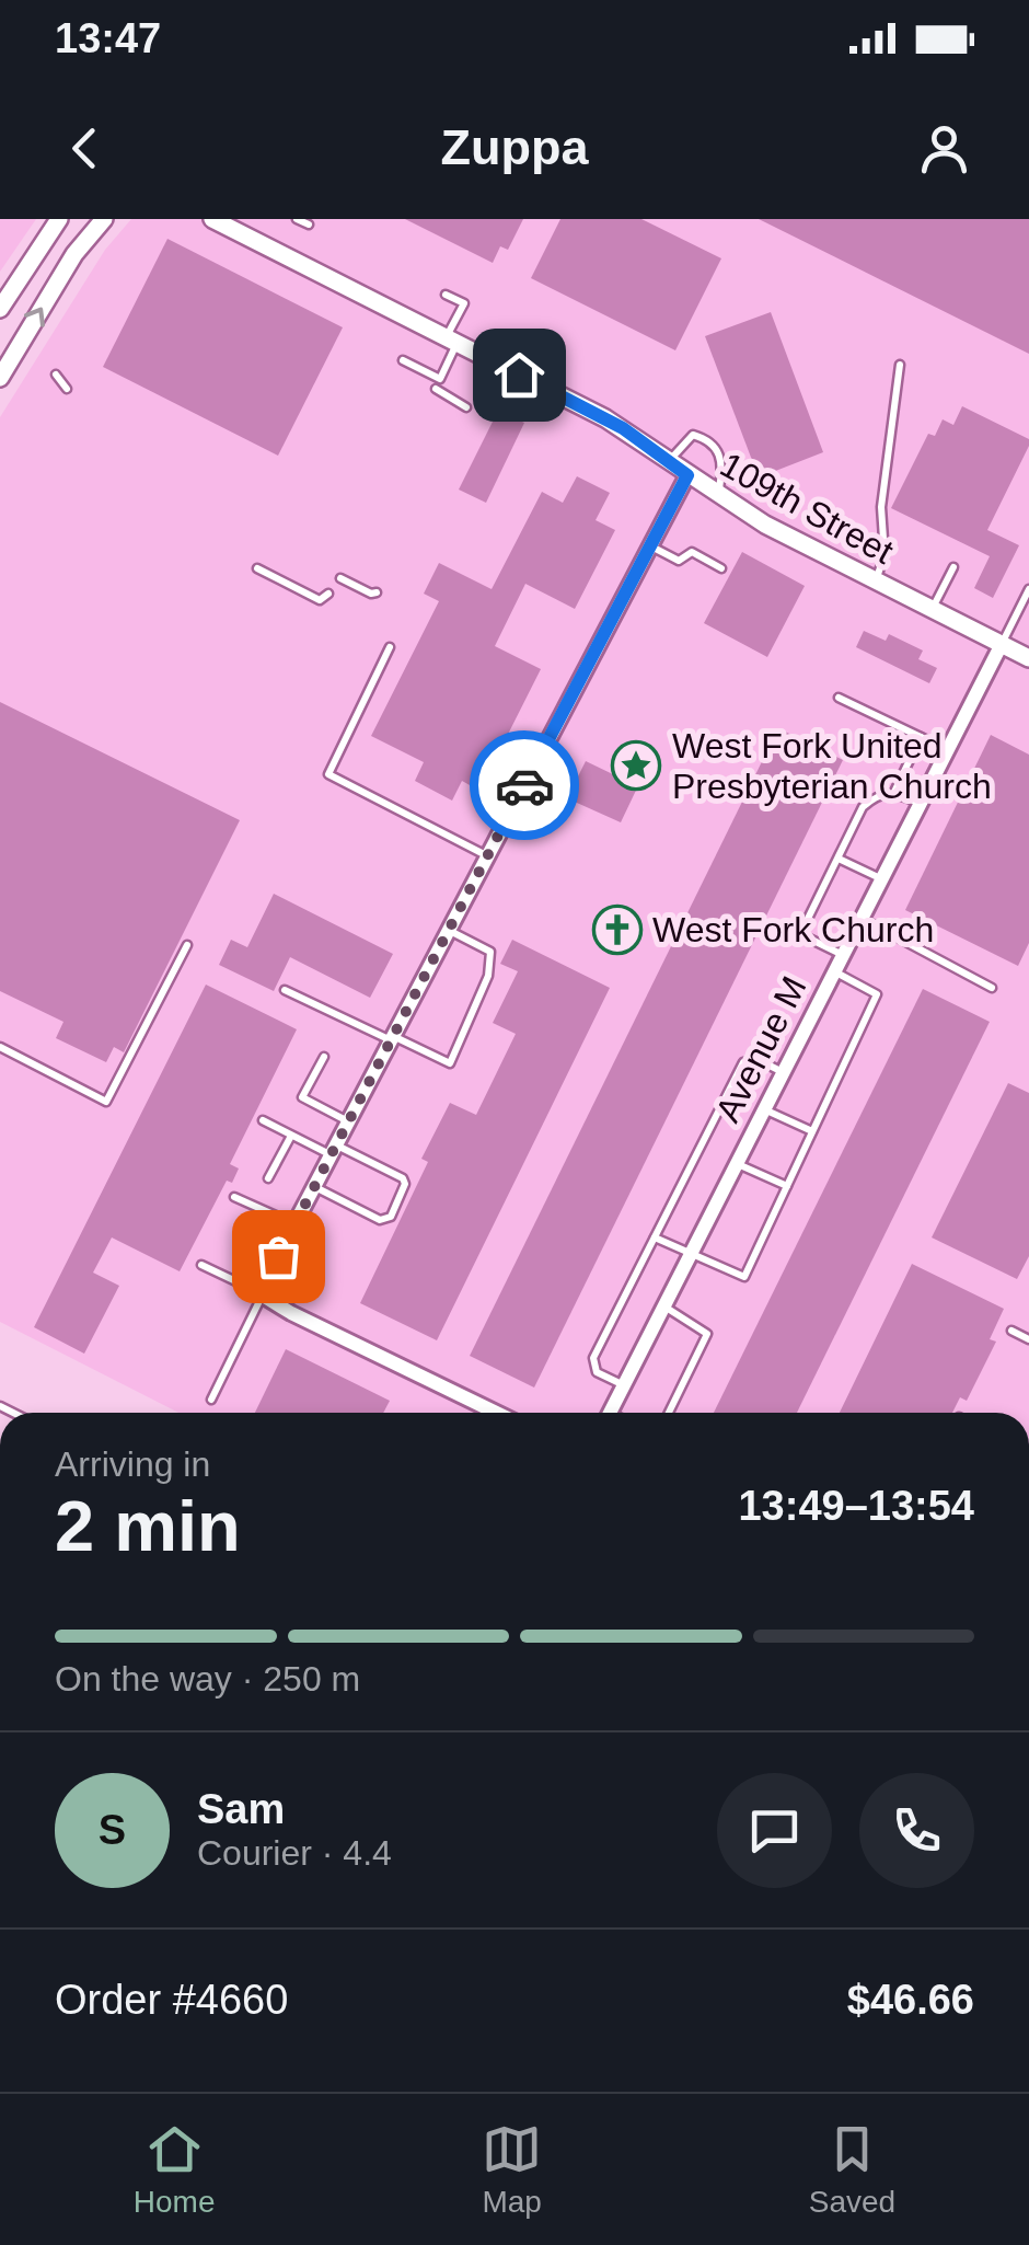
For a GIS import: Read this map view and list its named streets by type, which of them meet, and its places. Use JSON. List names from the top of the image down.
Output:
{
  "streets": {
    "street": ["109th Street", "Avenue M"]
  },
  "crossings": [
    ["109th Street", "Avenue M"]
  ],
  "places": {
    "place": ["West Fork United Presbyterian Church"],
    "church": ["West Fork Church"]
  },
  "page": {
    "status": "13:47",
    "header": "Zuppa",
    "heading": ["2 min", "Arriving in", "13:49–13:54"],
    "panel": [
      "Sam",
      "Courier · 4.4",
      "Order #4660",
      "$46.66"
    ],
    "bar": "On the way · 250 m",
    "round": "S",
    "tabs": ["Home", "Map", "Saved"]
  }
}
